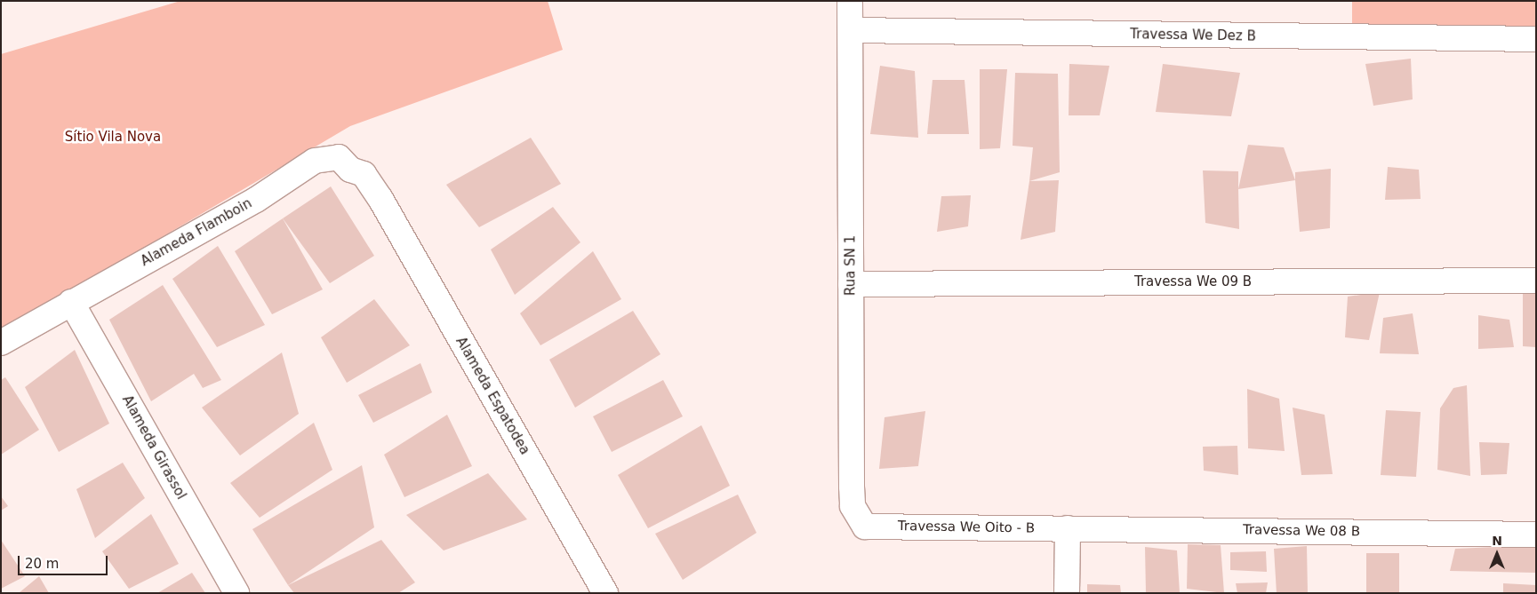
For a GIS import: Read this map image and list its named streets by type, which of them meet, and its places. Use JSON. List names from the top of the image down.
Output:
{
  "streets": {
    "street": [
      "Travessa We Dez B",
      "Alameda Flamboin",
      "Rua SN 1",
      "Travessa We 09 B",
      "Alameda Espatodea",
      "Alameda Girassol",
      "Travessa We Oito - B",
      "Travessa We 08 B"
    ]
  },
  "crossings": [
    ["Travessa We Dez B", "Rua SN 1"],
    ["Alameda Flamboin", "Alameda Espatodea"],
    ["Alameda Flamboin", "Alameda Girassol"],
    ["Rua SN 1", "Travessa We 09 B"],
    ["Rua SN 1", "Travessa We Oito - B"],
    ["Travessa We Oito - B", "Travessa We 08 B"]
  ],
  "parks": ["Sítio Vila Nova"],
  "scale_bar": "20 m",
  "north": "top"
}
